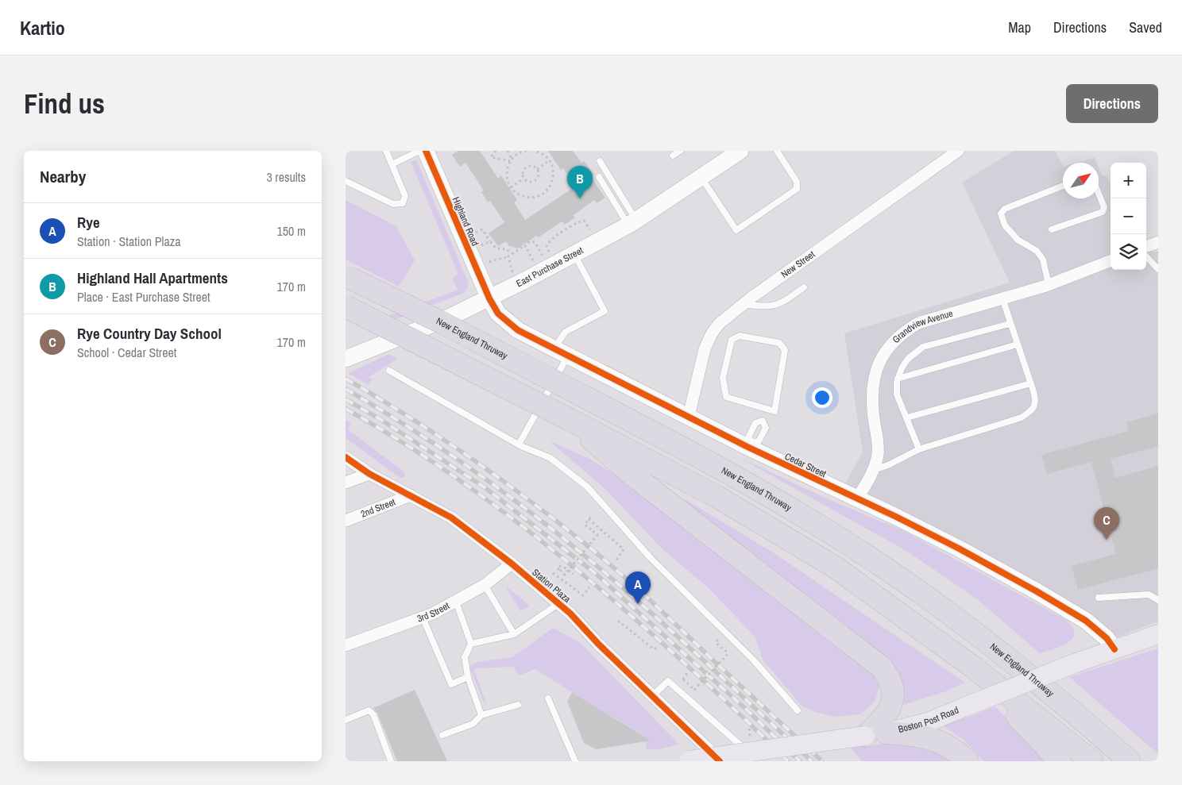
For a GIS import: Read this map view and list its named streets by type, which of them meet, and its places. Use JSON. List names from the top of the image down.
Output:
{
  "streets": {
    "highway": ["New England Thruway"],
    "main road": ["Boston Post Road"],
    "street": [
      "Highland Road",
      "New Street",
      "East Purchase Street",
      "Grandview Avenue",
      "Cedar Street",
      "2nd Street",
      "Station Plaza",
      "3rd Street"
    ]
  },
  "crossings": [
    ["Highland Road", "East Purchase Street"],
    ["Highland Road", "Cedar Street"],
    ["New Street", "Cedar Street"],
    ["East Purchase Street", "Cedar Street"],
    ["Grandview Avenue", "Cedar Street"],
    ["Cedar Street", "Boston Post Road"],
    ["2nd Street", "Station Plaza"],
    ["Station Plaza", "3rd Street"]
  ],
  "north": "top right",
  "page": {
    "header": "Kartio",
    "nav": ["Map", "Directions", "Saved"],
    "buttons": "Directions",
    "title": "Find us",
    "heading": ["Nearby", "3 results"],
    "map_buttons": ["+", "−"],
    "pins": ["B", "C", "A"],
    "list": [
      {
        "mark": "A",
        "name": "Rye",
        "note": "Station · Station Plaza",
        "value": "150 m"
      },
      {
        "mark": "B",
        "name": "Highland Hall Apartments",
        "note": "Place · East Purchase Street",
        "value": "170 m"
      },
      {
        "mark": "C",
        "name": "Rye Country Day School",
        "note": "School · Cedar Street",
        "value": "170 m"
      }
    ]
  }
}
